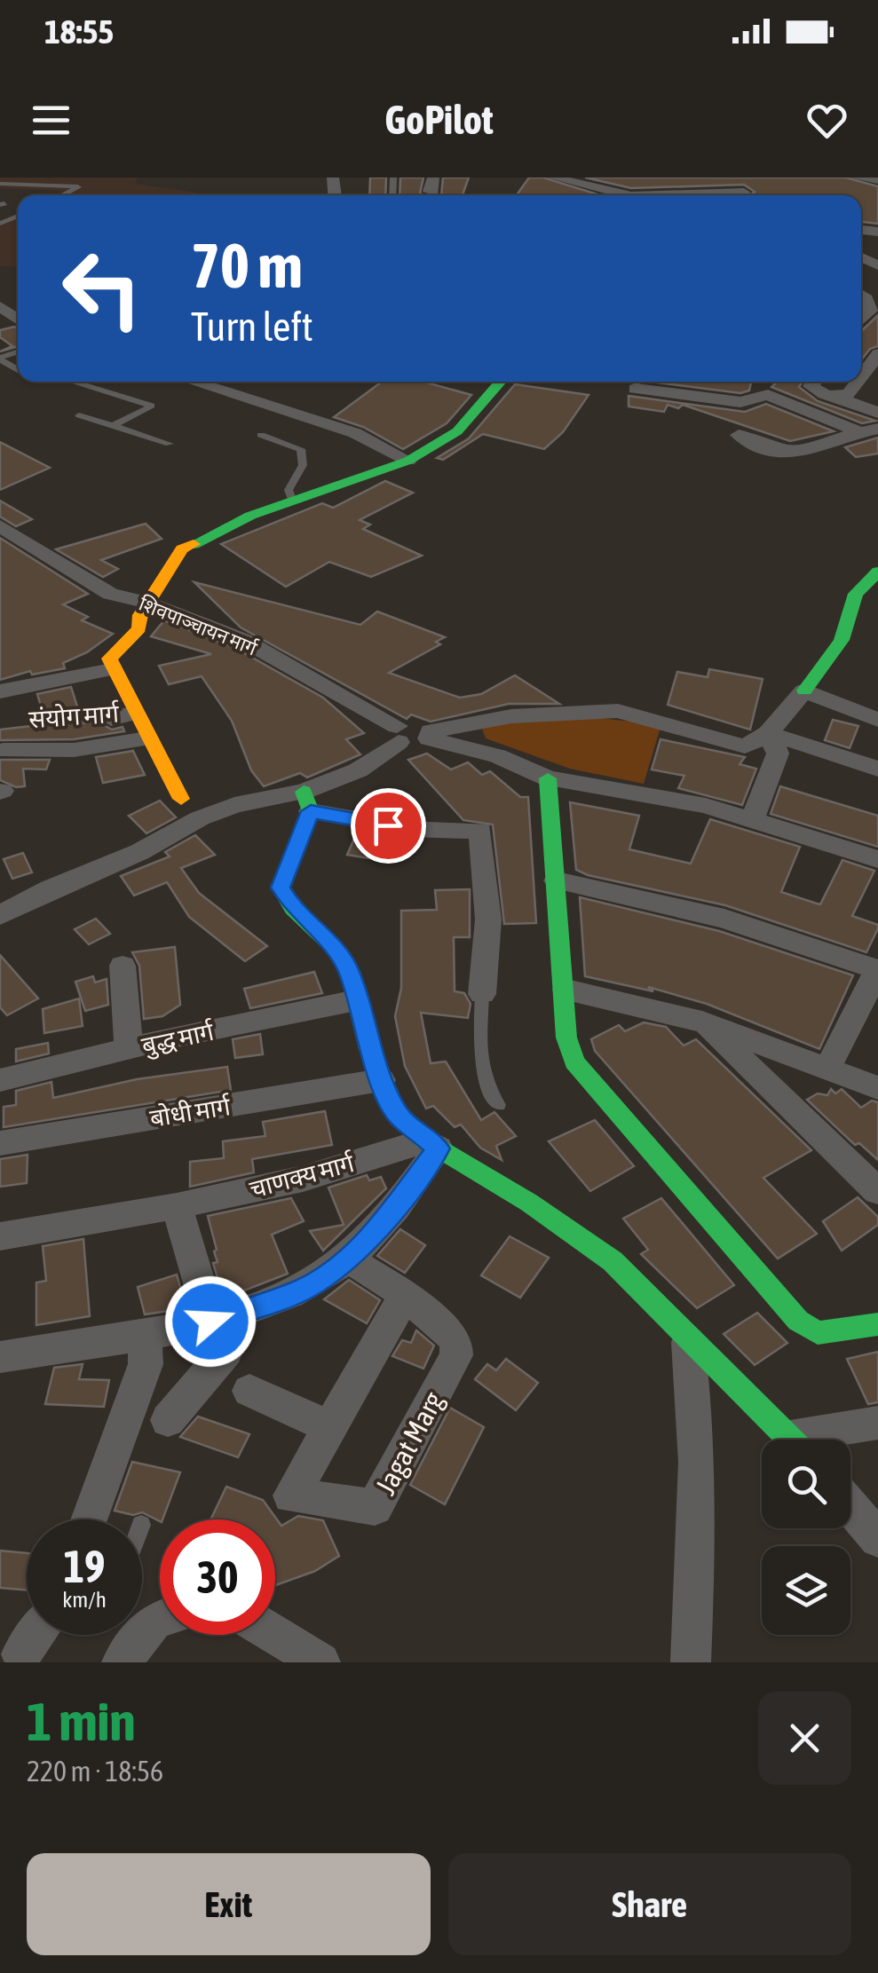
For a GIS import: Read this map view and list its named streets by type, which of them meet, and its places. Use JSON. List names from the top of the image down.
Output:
{
  "streets": {
    "street": [
      "शिवपाञ्चायन मार्ग",
      "संयोग मार्ग",
      "बुद्ध मार्ग",
      "बोधी मार्ग",
      "चाणक्य मार्ग",
      "Jagat Marg"
    ]
  },
  "page": {
    "status": "18:55",
    "header": "GoPilot",
    "turn": ["70 m", "Turn left"],
    "speed": "19 km/h",
    "limit": "30",
    "heading": ["1 min", "220 m · 18:56"],
    "buttons": ["Exit", "Share"]
  }
}
